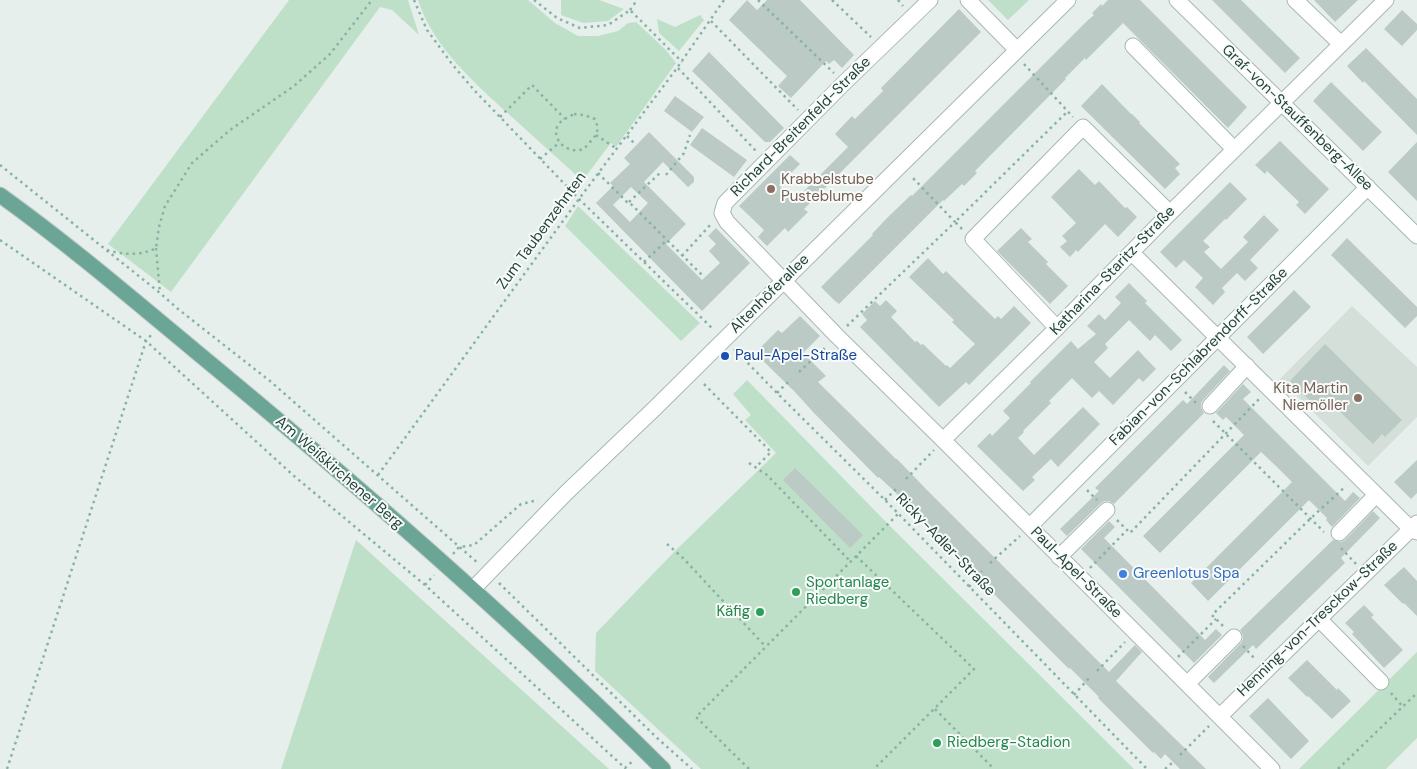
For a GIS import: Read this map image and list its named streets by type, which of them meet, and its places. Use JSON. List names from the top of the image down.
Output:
{
  "streets": {
    "main road": ["Am Weißkirchener Berg"],
    "street": [
      "Graf-von-Stauffenberg-Allee",
      "Richard-Breitenfeld-Straße",
      "Katharina-Staritz-Straße",
      "Altenhöferallee",
      "Fabian-von-Schlabrendorff-Straße",
      "Paul-Apel-Straße",
      "Henning-von-Tresckow-Straße"
    ],
    "path": ["Zum Taubenzehnten", "Ricky-Adler-Straße"]
  },
  "crossings": [
    ["Graf-von-Stauffenberg-Allee", "Katharina-Staritz-Straße"],
    ["Graf-von-Stauffenberg-Allee", "Fabian-von-Schlabrendorff-Straße"],
    ["Richard-Breitenfeld-Straße", "Altenhöferallee"],
    ["Richard-Breitenfeld-Straße", "Paul-Apel-Straße"],
    ["Zum Taubenzehnten", "Ricky-Adler-Straße"],
    ["Katharina-Staritz-Straße", "Paul-Apel-Straße"],
    ["Altenhöferallee", "Am Weißkirchener Berg"],
    ["Altenhöferallee", "Ricky-Adler-Straße"],
    ["Altenhöferallee", "Paul-Apel-Straße"],
    ["Fabian-von-Schlabrendorff-Straße", "Paul-Apel-Straße"],
    ["Paul-Apel-Straße", "Henning-von-Tresckow-Straße"]
  ],
  "places": [
    "Krabbelstube Pusteblume",
    "Paul-Apel-Straße",
    "Kita Martin Niemöller",
    "Greenlotus Spa",
    "Sportanlage Riedberg",
    "Käfig",
    "Riedberg-Stadion"
  ]
}
